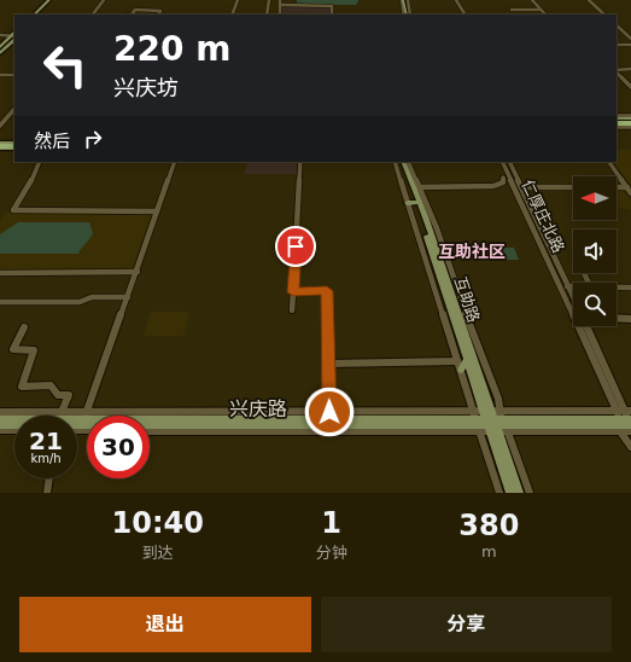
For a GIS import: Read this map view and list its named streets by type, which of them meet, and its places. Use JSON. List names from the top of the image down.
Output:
{
  "streets": {
    "main road": ["互助路", "兴庆路"],
    "street": ["仁厚庄北路"]
  },
  "crossings": [
    ["仁厚庄北路", "兴庆路"],
    ["互助路", "兴庆路"]
  ],
  "districts": ["互助社区"],
  "north": "left",
  "page": {
    "turn": ["220 m", "兴庆坊"],
    "then": "然后",
    "speed": "21 km/h",
    "limit": "30",
    "eta": [
      "10:40",
      "到达",
      "1",
      "分钟",
      "380",
      "m"
    ],
    "buttons": ["退出", "分享"]
  }
}
